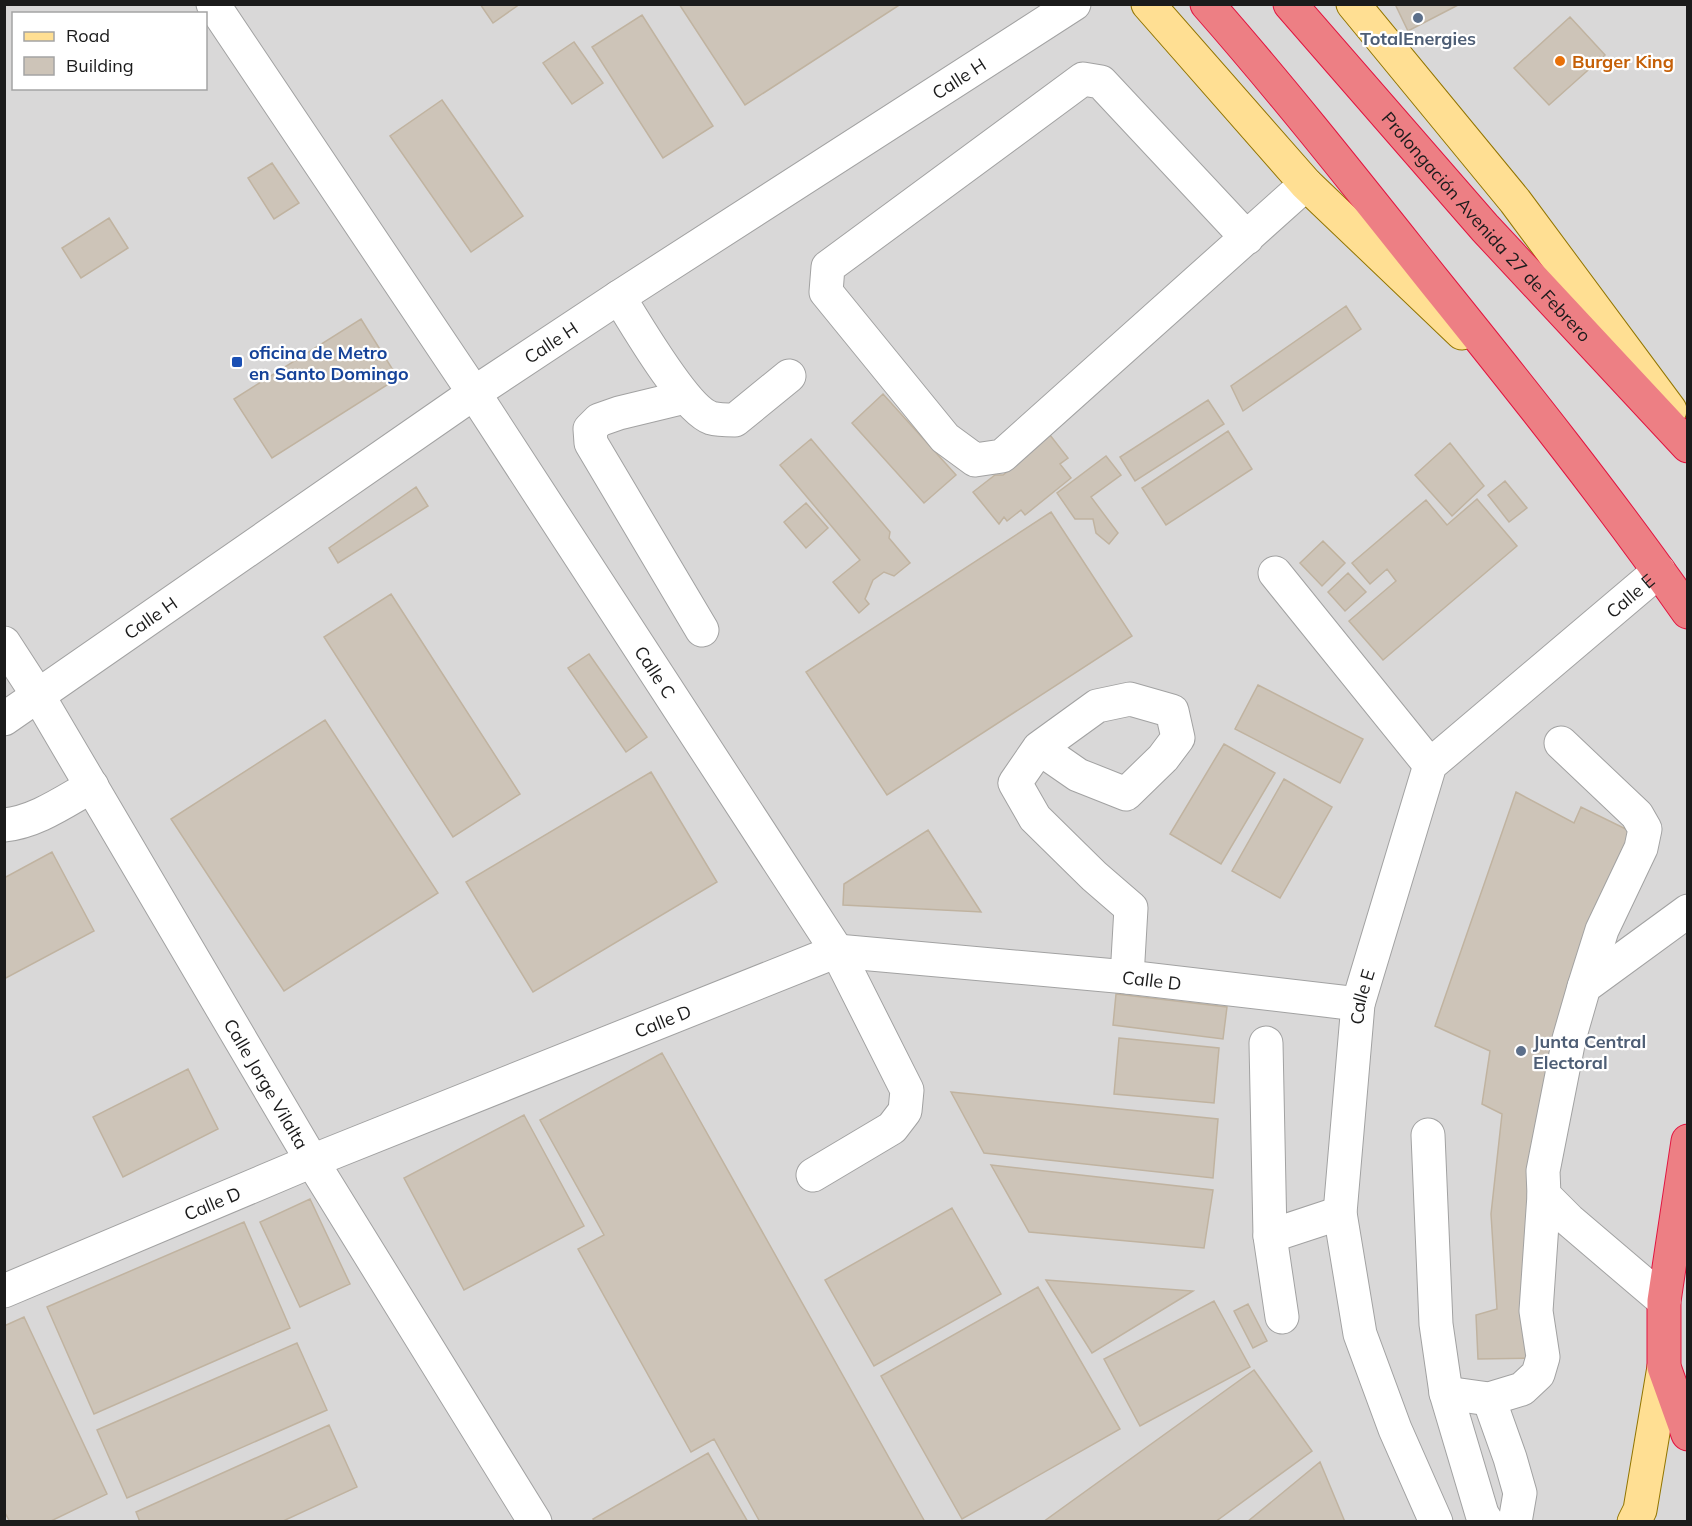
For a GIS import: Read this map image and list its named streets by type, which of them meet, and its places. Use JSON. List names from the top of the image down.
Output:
{
  "streets": {
    "highway": ["Prolongación Avenida 27 de Febrero"],
    "street": [
      "Calle H",
      "Calle E",
      "Calle C",
      "Calle D",
      "Calle Jorge Vilalta"
    ]
  },
  "crossings": [
    ["Calle H", "Calle C"],
    ["Calle H", "Calle Jorge Vilalta"],
    ["Calle E", "Calle D"],
    ["Calle C", "Calle D"],
    ["Calle D", "Calle Jorge Vilalta"]
  ],
  "places": {
    "other": ["TotalEnergies", "Burger King", "Junta Central Electoral"],
    "transit": ["oficina de Metro en Santo Domingo"]
  },
  "legend": ["Road", "Building"]
}
